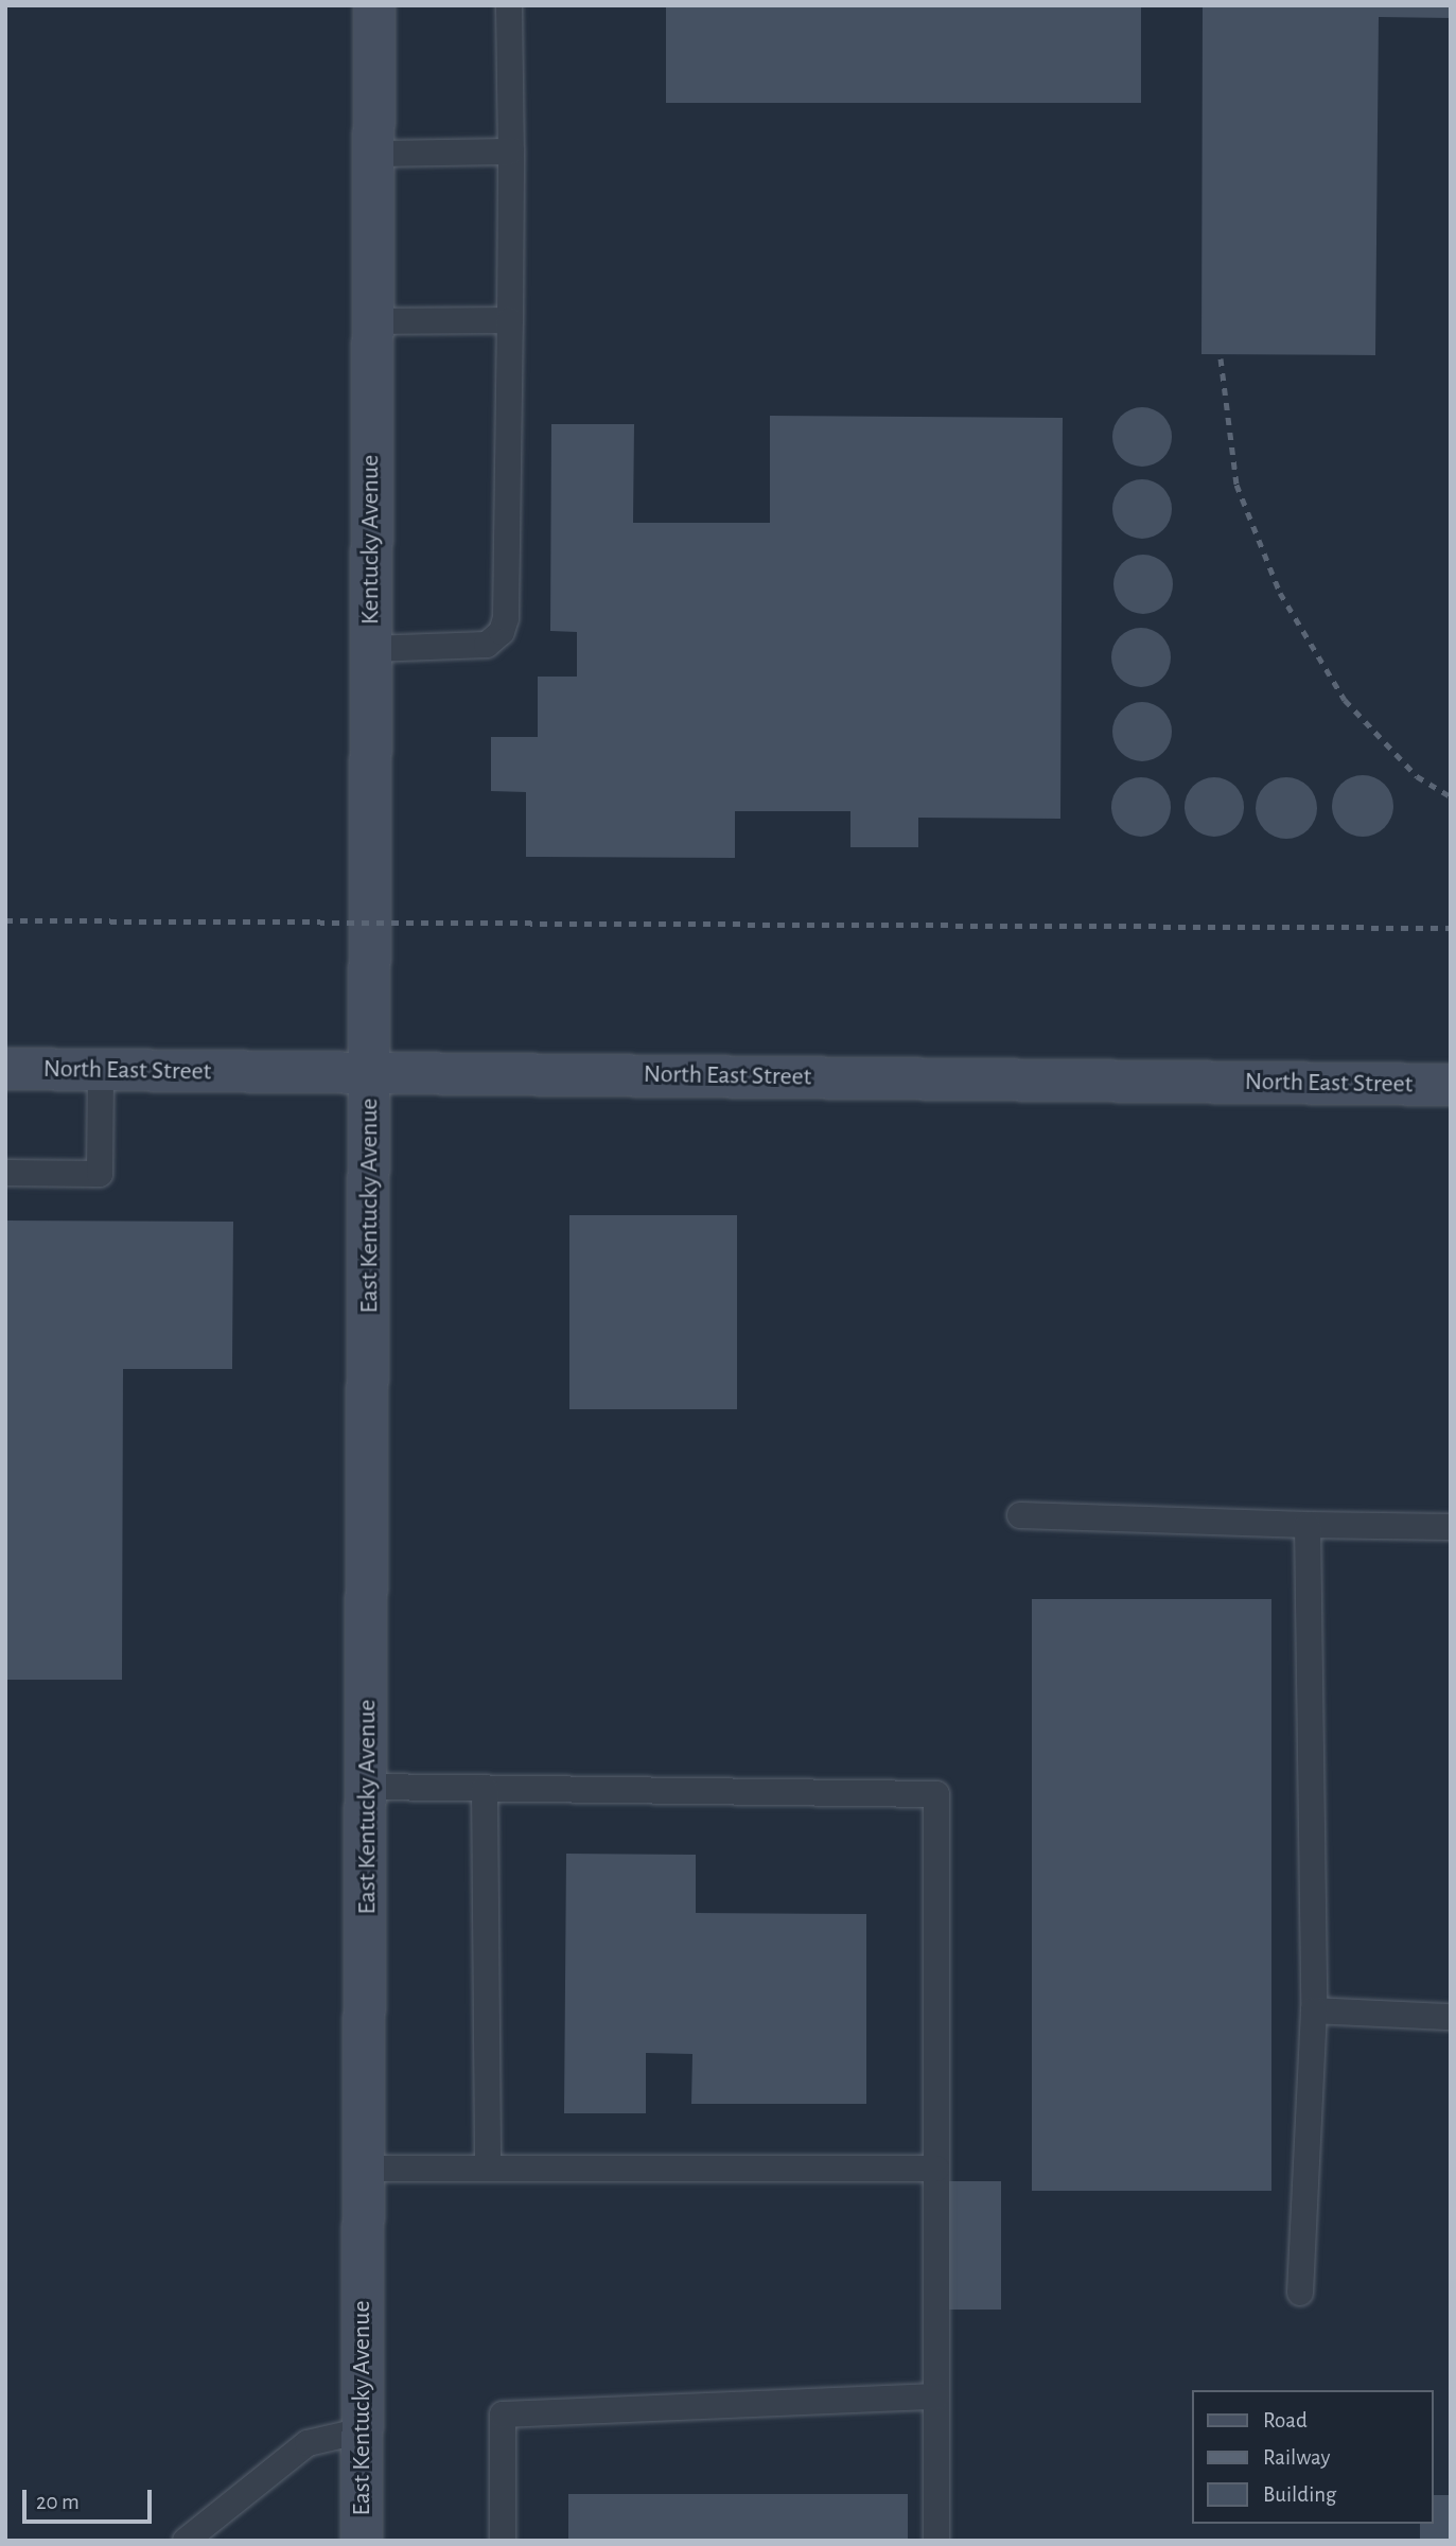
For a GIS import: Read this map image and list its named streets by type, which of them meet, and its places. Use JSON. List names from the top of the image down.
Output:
{
  "streets": {
    "street": ["Kentucky Avenue", "North East Street", "East Kentucky Avenue"]
  },
  "crossings": [
    ["Kentucky Avenue", "North East Street"],
    ["Kentucky Avenue", "East Kentucky Avenue"],
    ["North East Street", "East Kentucky Avenue"]
  ],
  "legend": ["Road", "Railway", "Building"],
  "scale_bar": "20 m"
}
